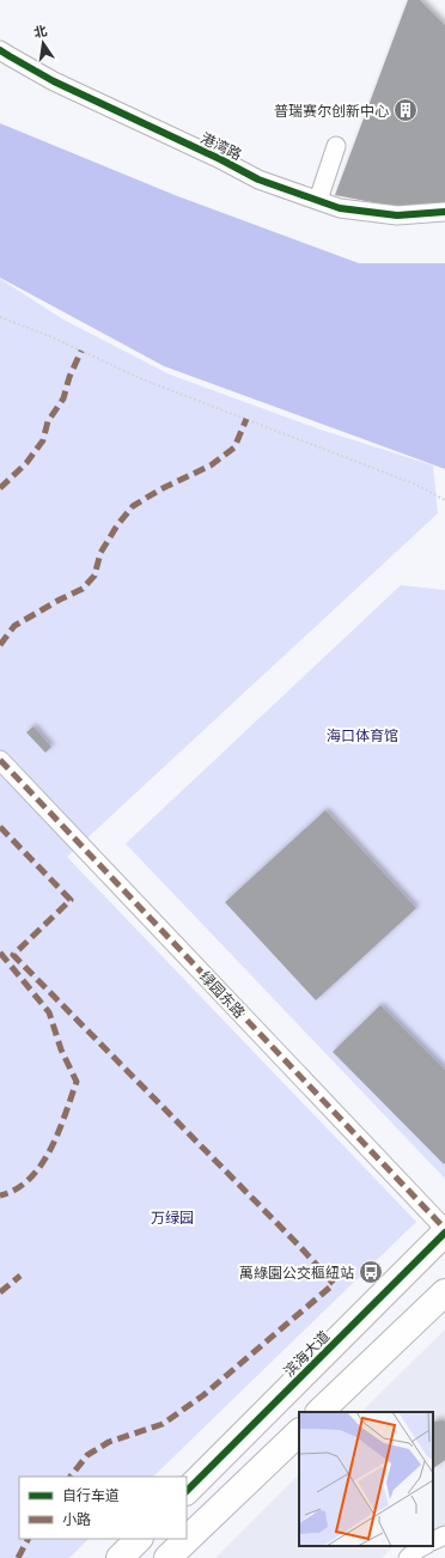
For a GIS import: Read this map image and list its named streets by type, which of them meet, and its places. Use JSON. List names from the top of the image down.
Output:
{
  "streets": {
    "highway": ["滨海大道"],
    "street": ["港湾路", "绿园东路"]
  },
  "crossings": [
    ["绿园东路", "滨海大道"]
  ],
  "parks": ["海口体育馆", "万绿园"],
  "places": {
    "building": ["普瑞赛尔创新中心"],
    "bus stop": ["萬綠園公交樞紐站"]
  },
  "legend": ["自行车道", "小路"],
  "north": "top"
}
